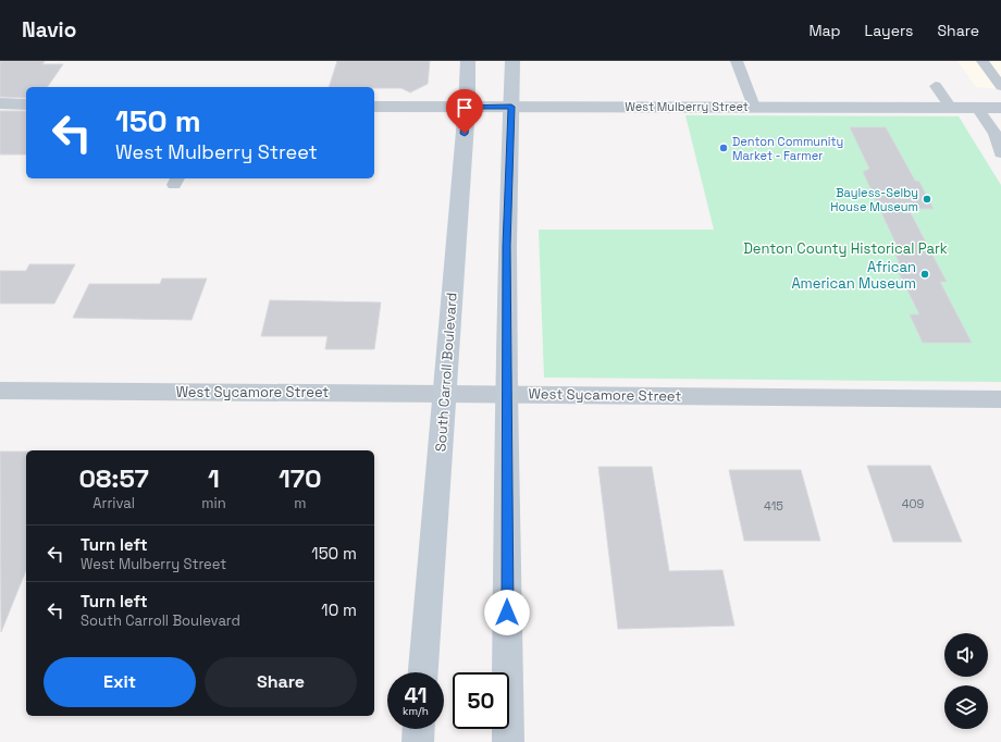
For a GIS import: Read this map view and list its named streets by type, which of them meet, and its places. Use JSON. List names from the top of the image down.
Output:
{
  "streets": {
    "main road": ["South Carroll Boulevard"],
    "street": ["West Mulberry Street", "West Sycamore Street"]
  },
  "crossings": [
    ["West Mulberry Street", "South Carroll Boulevard"],
    ["South Carroll Boulevard", "West Sycamore Street"]
  ],
  "parks": ["Denton County Historical Park"],
  "places": ["Denton Community Market - Farmer", "Bayless-Selby House Museum", "African American Museum"],
  "house_numbers": ["409", "415"],
  "page": {
    "header": "Navio",
    "nav": ["Map", "Layers", "Share"],
    "turn": ["150 m", "West Mulberry Street"],
    "eta": [
      "08:57",
      "Arrival",
      "1",
      "min",
      "170",
      "m"
    ],
    "list": [
      {
        "name": "Turn left",
        "note": "West Mulberry Street",
        "value": "150 m"
      },
      {
        "name": "Turn left",
        "note": "South Carroll Boulevard",
        "value": "10 m"
      }
    ],
    "buttons": ["Exit", "Share"],
    "speed": "41 km/h",
    "limit": "50"
  }
}
